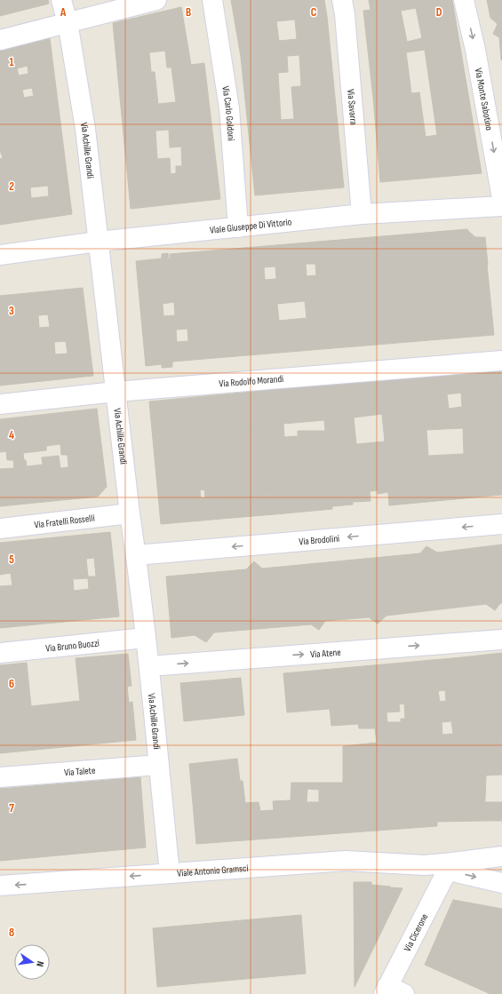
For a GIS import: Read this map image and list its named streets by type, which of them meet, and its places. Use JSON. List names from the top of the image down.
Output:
{
  "streets": {
    "street": [
      "Via Monte Sabotino",
      "Via Savarra",
      "Via Carlo Goldoni",
      "Via Achille Grandi",
      "Viale Giuseppe Di Vittorio",
      "Via Rodolfo Morandi",
      "Via Fratelli Rosselli",
      "Via Brodolini",
      "Via Bruno Buozzi",
      "Via Atene",
      "Via Talete",
      "Viale Antonio Gramsci",
      "Via Cicerone"
    ]
  },
  "crossings": [
    ["Via Savarra", "Viale Giuseppe Di Vittorio"],
    ["Via Carlo Goldoni", "Viale Giuseppe Di Vittorio"],
    ["Via Achille Grandi", "Viale Giuseppe Di Vittorio"],
    ["Via Achille Grandi", "Via Rodolfo Morandi"],
    ["Via Achille Grandi", "Via Fratelli Rosselli"],
    ["Via Achille Grandi", "Via Brodolini"],
    ["Via Achille Grandi", "Via Bruno Buozzi"],
    ["Via Achille Grandi", "Via Atene"],
    ["Via Achille Grandi", "Via Talete"],
    ["Via Achille Grandi", "Viale Antonio Gramsci"],
    ["Viale Antonio Gramsci", "Via Cicerone"]
  ],
  "one_way": ["Via Monte Sabotino", "Via Brodolini", "Via Atene"],
  "north": "right",
  "grid": {
    "columns": [
      "A",
      "B",
      "C",
      "D"
    ],
    "rows": [
      "1",
      "2",
      "3",
      "4",
      "5",
      "6",
      "7",
      "8"
    ]
  }
}
